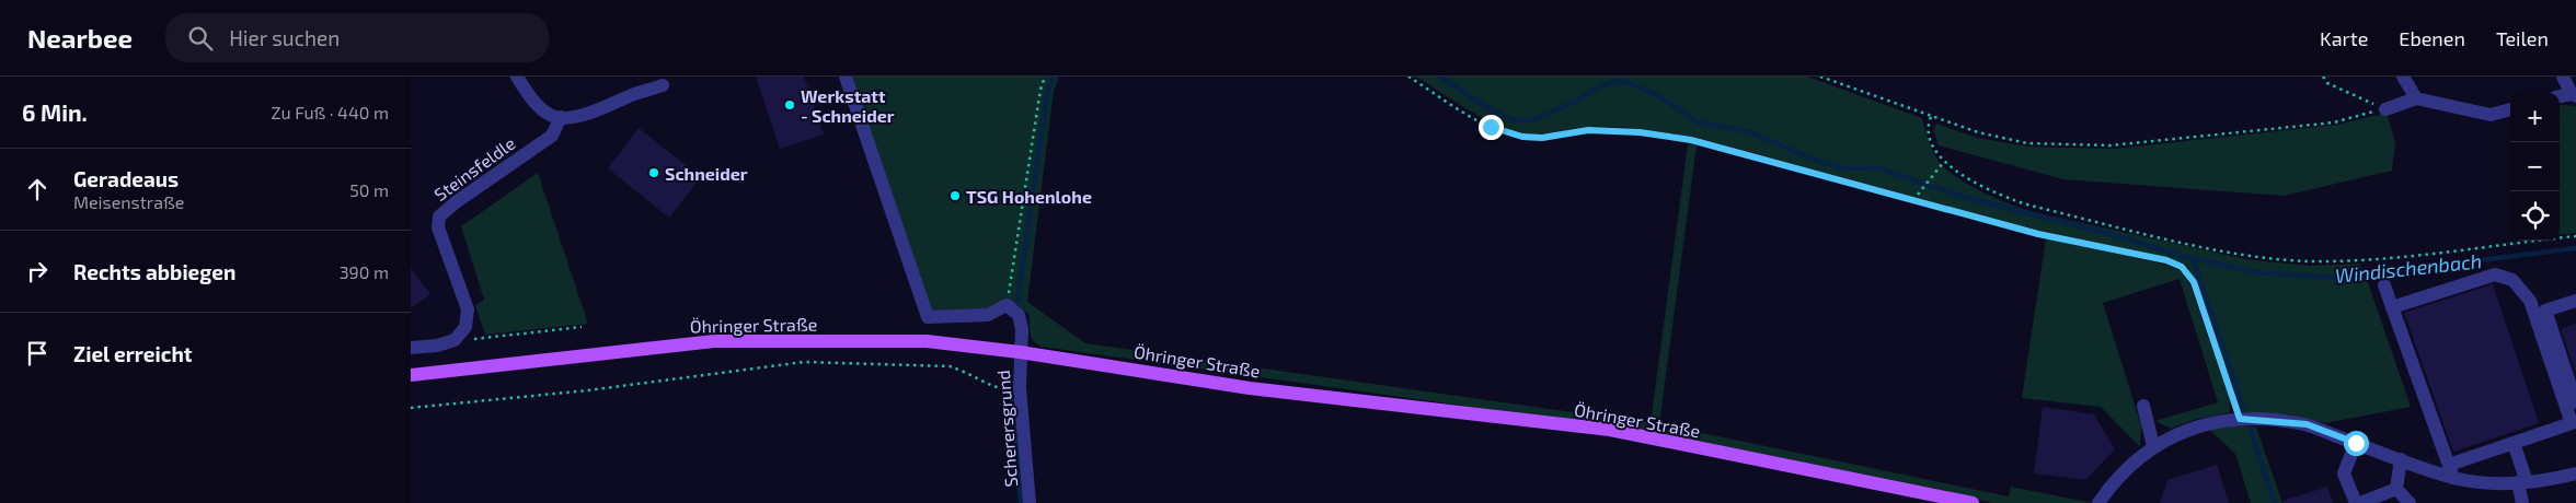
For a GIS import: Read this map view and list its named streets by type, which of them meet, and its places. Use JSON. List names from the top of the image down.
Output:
{
  "streets": {
    "main road": ["Öhringer Straße"],
    "street": ["Steinsfeldle", "Scherersgrund"]
  },
  "crossings": [
    ["Öhringer Straße", "Scherersgrund"]
  ],
  "water": ["Windischenbach"],
  "places": ["Werkstatt - Schneider", "Schneider", "TSG Hohenlohe"],
  "page": {
    "header": "Nearbee",
    "search": "Hier suchen",
    "nav": ["Karte", "Ebenen", "Teilen"],
    "heading": ["6 Min.", "Zu Fuß · 440 m"],
    "map_buttons": ["+", "−"],
    "list": [
      ["Geradeaus", "Meisenstraße", "50 m"],
      ["Rechts abbiegen", "390 m"],
      "Ziel erreicht"
    ]
  }
}
